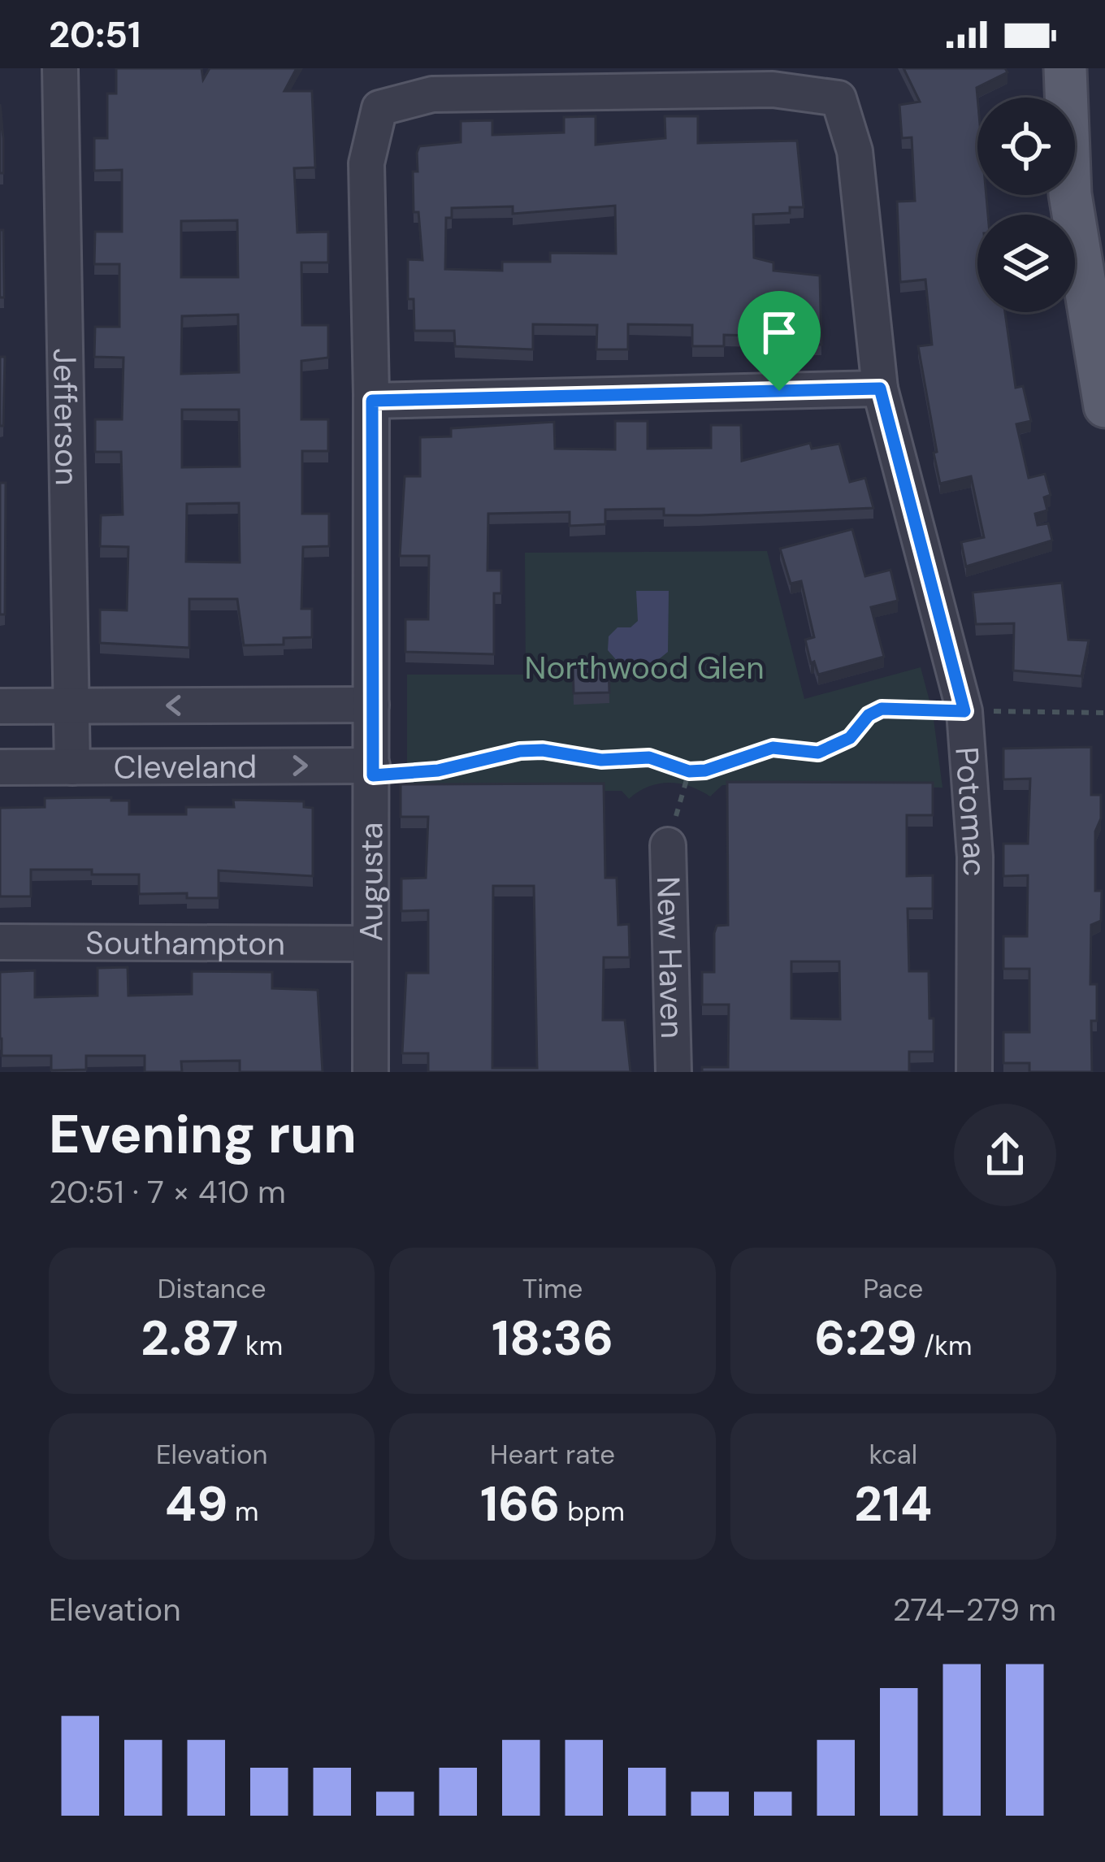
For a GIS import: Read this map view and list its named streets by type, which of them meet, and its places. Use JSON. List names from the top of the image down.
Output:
{
  "streets": {
    "street": [
      "Jefferson",
      "Cleveland",
      "Potomac",
      "Augusta",
      "Southampton",
      "New Haven"
    ]
  },
  "crossings": [
    ["Jefferson", "Cleveland"],
    ["Cleveland", "Augusta"],
    ["Potomac", "Augusta"],
    ["Augusta", "Southampton"]
  ],
  "parks": ["Northwood Glen"],
  "page": {
    "status": "20:51",
    "heading": ["Evening run", "20:51 · 7 × 410 m"],
    "stats": [
      ["Distance", "2.87 km"],
      ["Time", "18:36"],
      ["Pace", "6:29 /km"],
      ["Elevation", "49 m"],
      ["Heart rate", "166 bpm"],
      ["kcal", "214"]
    ],
    "chart": ["Elevation", "274–279 m"]
  }
}
